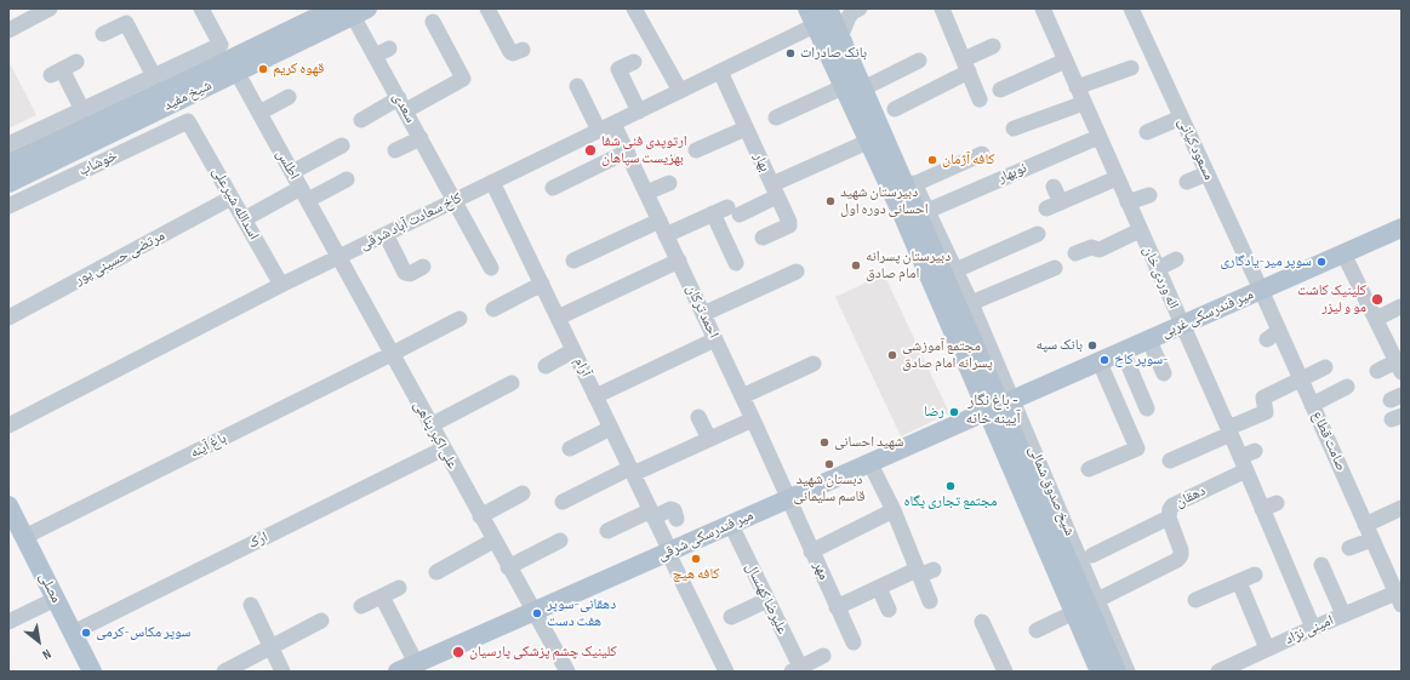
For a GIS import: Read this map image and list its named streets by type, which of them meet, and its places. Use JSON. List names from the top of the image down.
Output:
{
  "streets": {
    "main road": [
      "شیخ مفید",
      "میر فندرسکی غربی",
      "شیخ صدوق شمالی",
      "میر فندرسکی شرقی",
      "مصلی"
    ],
    "street": [
      "سعدی",
      "مسعود کیانی",
      "بهار",
      "خوشاب",
      "اطلس",
      "نوبهار",
      "اسدالله شیرعلی",
      "کاخ سعادت آباد شرقی",
      "مرتضی حسینی پور",
      "اله وردی خان",
      "احمد ترکان",
      "آرام",
      "علی اکبر پناهی",
      "صامت قطاع",
      "باغ آینه",
      "دهقان",
      "ارک",
      "مهر",
      "علیرضا کهنسال",
      "امینی نژاد"
    ]
  },
  "crossings": [
    ["شیخ مفید", "سعدی"],
    ["شیخ مفید", "اطلس"],
    ["سعدی", "کاخ سعادت آباد شرقی"],
    ["مسعود کیانی", "میر فندرسکی غربی"],
    ["مسعود کیانی", "صامت قطاع"],
    ["بهار", "کاخ سعادت آباد شرقی"],
    ["خوشاب", "اسدالله شیرعلی"],
    ["اطلس", "کاخ سعادت آباد شرقی"],
    ["اطلس", "علی اکبر پناهی"],
    ["نوبهار", "اله وردی خان"],
    ["نوبهار", "شیخ صدوق شمالی"],
    ["اسدالله شیرعلی", "کاخ سعادت آباد شرقی"],
    ["اسدالله شیرعلی", "مرتضی حسینی پور"],
    ["کاخ سعادت آباد شرقی", "احمد ترکان"],
    ["کاخ سعادت آباد شرقی", "آرام"],
    ["کاخ سعادت آباد شرقی", "علی اکبر پناهی"],
    ["کاخ سعادت آباد شرقی", "شیخ صدوق شمالی"],
    ["اله وردی خان", "میر فندرسکی غربی"],
    ["اله وردی خان", "دهقان"],
    ["اله وردی خان", "امینی نژاد"],
    ["احمد ترکان", "میر فندرسکی شرقی"],
    ["احمد ترکان", "مهر"],
    ["میر فندرسکی غربی", "صامت قطاع"],
    ["میر فندرسکی غربی", "شیخ صدوق شمالی"],
    ["میر فندرسکی غربی", "میر فندرسکی شرقی"],
    ["آرام", "میر فندرسکی شرقی"],
    ["علی اکبر پناهی", "باغ آینه"],
    ["علی اکبر پناهی", "میر فندرسکی شرقی"],
    ["علی اکبر پناهی", "ارک"],
    ["صامت قطاع", "امینی نژاد"],
    ["باغ آینه", "مصلی"],
    ["شیخ صدوق شمالی", "میر فندرسکی شرقی"],
    ["میر فندرسکی شرقی", "مهر"],
    ["میر فندرسکی شرقی", "علیرضا کهنسال"],
    ["ارک", "مصلی"]
  ],
  "districts": ["باغ نگار - آیینه خانه"],
  "places": [
    "بانک صادرات",
    "قهوه کریم",
    "ارتوپدی فنی شفا بهزیست سپاهان",
    "کافه آژمان",
    "دبیرستان شهید احسانى دوره اول",
    "سوپر میر-یادگاری",
    "دبیرستان پسرانه امام صادق",
    "کلینیک کاشت مو و لیزر",
    "بانک سپه",
    "مجتمع آموزشی پسرانه امام صادق",
    "سوپر کاخ-",
    "رضا",
    "شهید احسانی",
    "دبستان شهید قاسم سلیمانی",
    "مجتمع تجاری پگاه",
    "کافه هیچ",
    "دهقانی-سوپر هفت دست",
    "سوپر مکاس-کرمی",
    "کلینیک چشم پزشکی پارسیان"
  ],
  "north": "bottom right"
}
